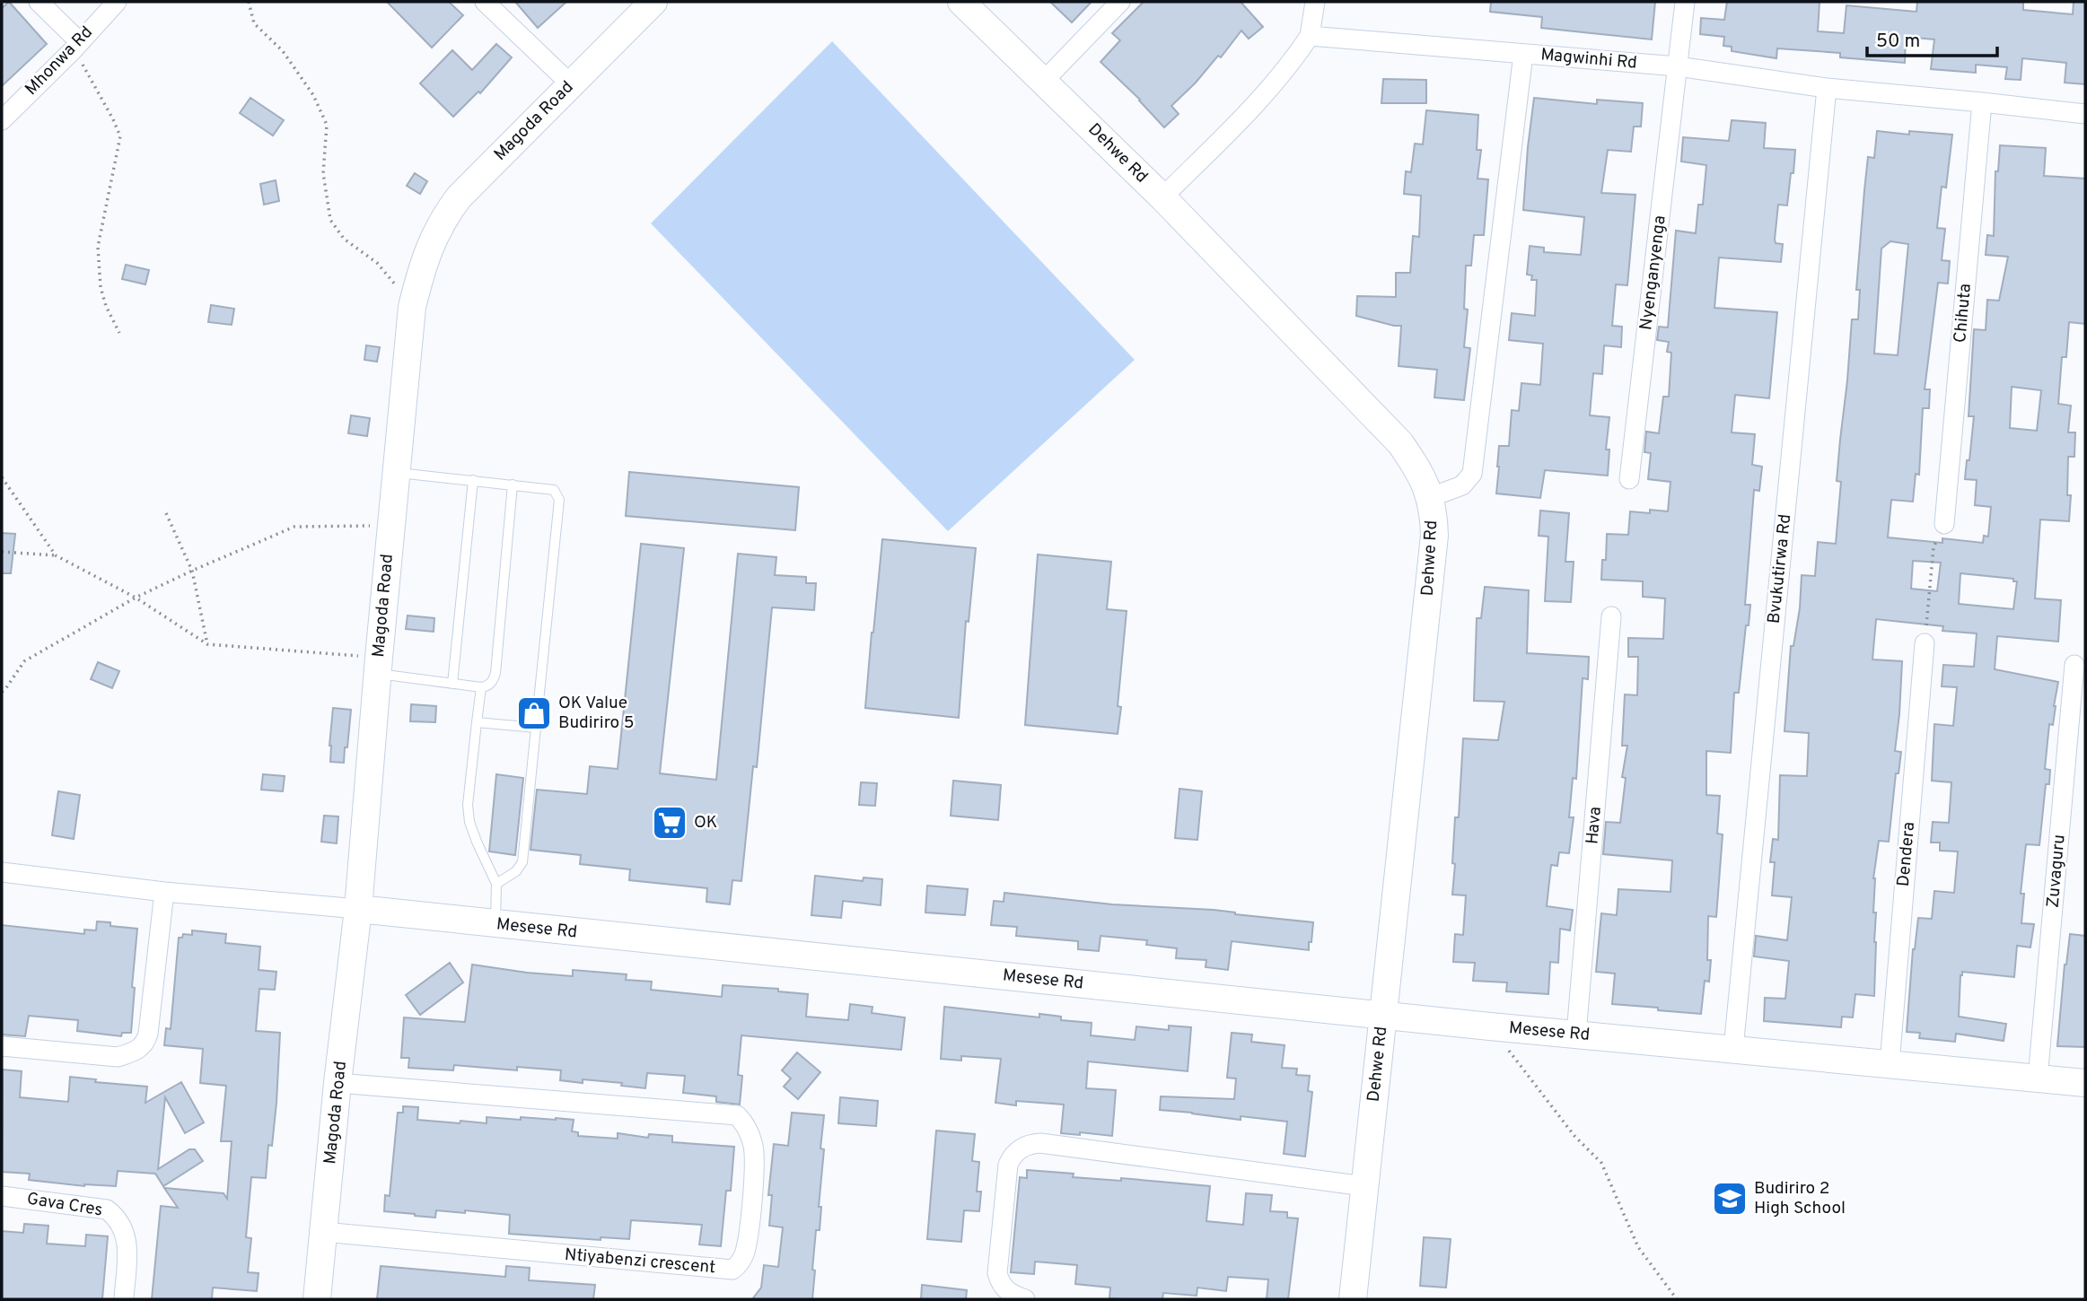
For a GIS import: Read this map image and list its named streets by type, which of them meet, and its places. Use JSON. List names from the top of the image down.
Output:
{
  "streets": {
    "street": [
      "Magwinhi Rd",
      "Mhonwa Rd",
      "Magoda Road",
      "Dehwe Rd",
      "Nyenganyenga",
      "Chihuta",
      "Bvukutirwa Rd",
      "Hava",
      "Dendera",
      "Zuvaguru",
      "Mesese Rd",
      "Gava Cres",
      "Ntiyabenzi crescent"
    ]
  },
  "crossings": [
    ["Magwinhi Rd", "Nyenganyenga"],
    ["Magwinhi Rd", "Chihuta"],
    ["Magwinhi Rd", "Bvukutirwa Rd"],
    ["Magoda Road", "Mesese Rd"],
    ["Magoda Road", "Ntiyabenzi crescent"],
    ["Dehwe Rd", "Mesese Rd"],
    ["Bvukutirwa Rd", "Mesese Rd"],
    ["Hava", "Mesese Rd"],
    ["Dendera", "Mesese Rd"],
    ["Zuvaguru", "Mesese Rd"]
  ],
  "places": {
    "shop": ["OK Value Budiriro 5"],
    "supermarket": ["OK"],
    "school or university": ["Budiriro 2 High School"]
  },
  "scale_bar": "50 m"
}
